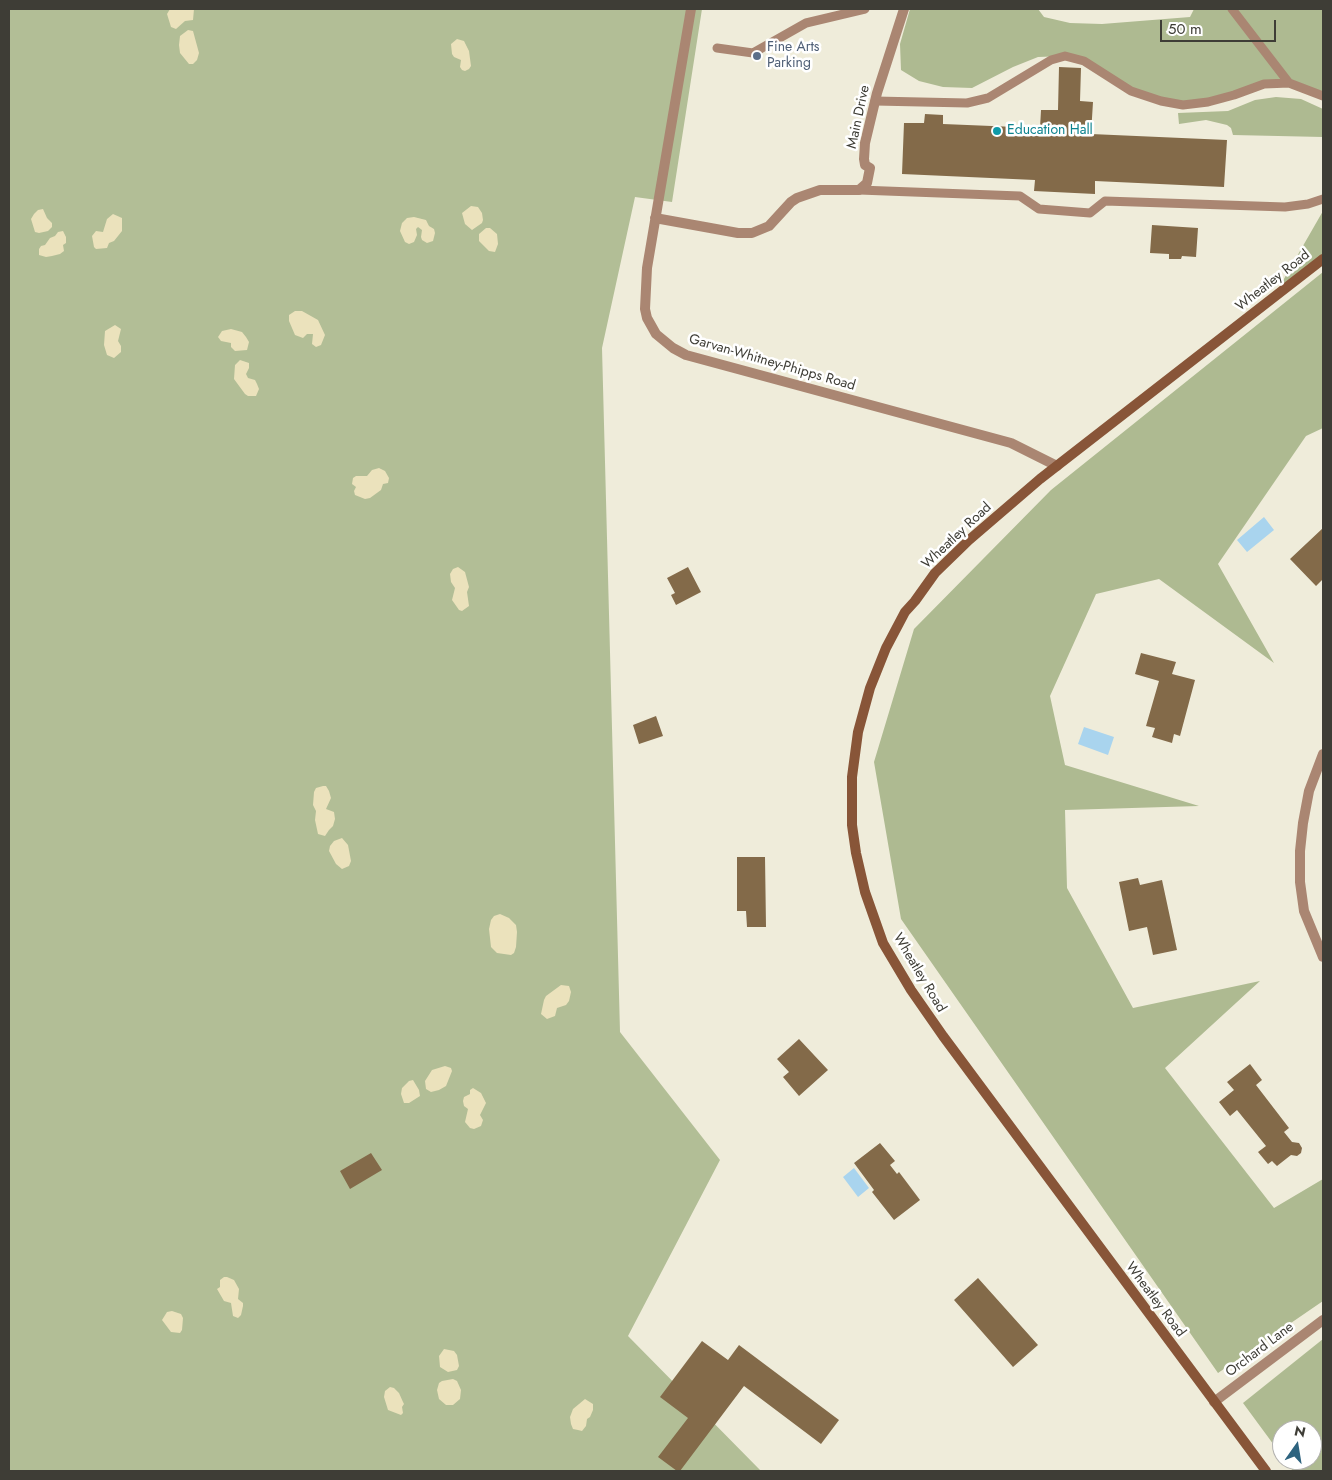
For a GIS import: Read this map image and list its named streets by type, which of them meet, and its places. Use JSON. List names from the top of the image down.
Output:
{
  "streets": {
    "main road": ["Wheatley Road"],
    "street": ["Main Drive", "Garvan-Whitney-Phipps Road", "Orchard Lane"]
  },
  "crossings": [
    ["Wheatley Road", "Garvan-Whitney-Phipps Road"],
    ["Wheatley Road", "Orchard Lane"]
  ],
  "places": ["Fine Arts Parking", "Education Hall"],
  "scale_bar": "50 m",
  "north": "top"
}
